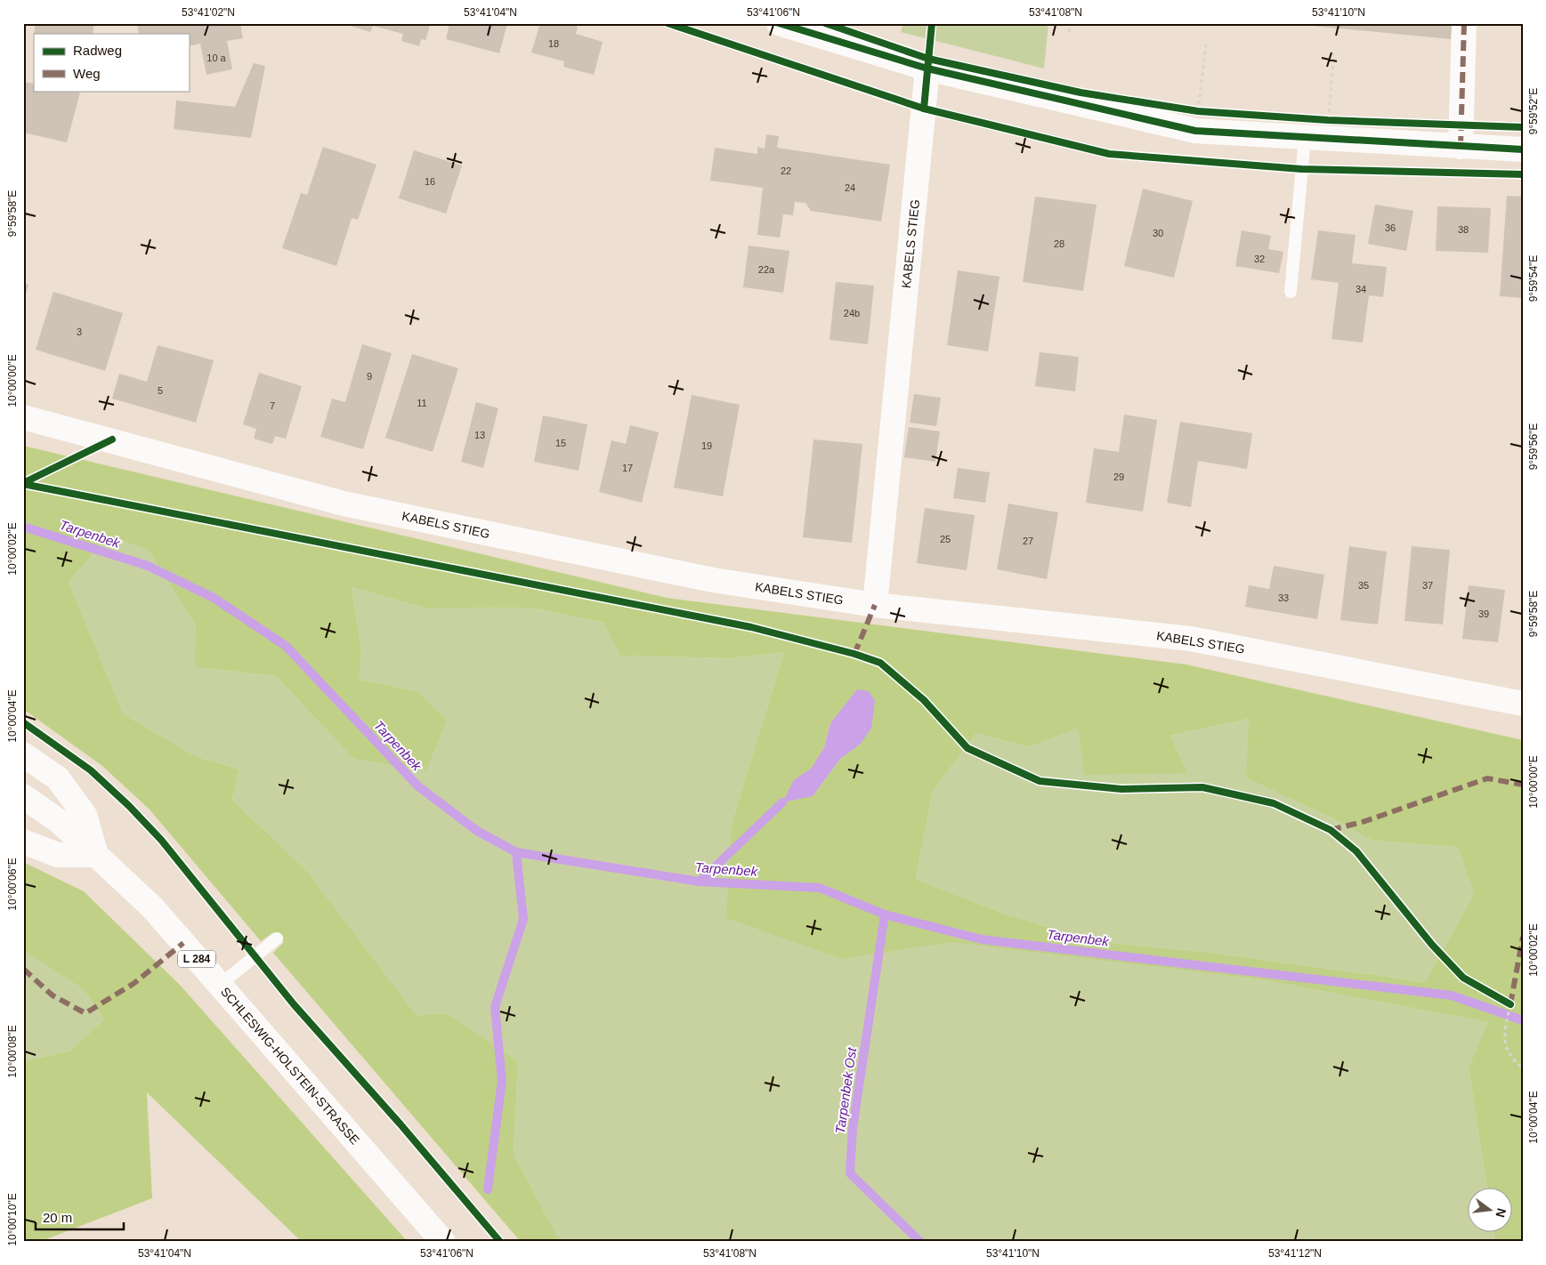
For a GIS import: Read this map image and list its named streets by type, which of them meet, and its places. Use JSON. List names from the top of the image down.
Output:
{
  "streets": {
    "street": ["KABELS STIEG", "L 284", "SCHLESWIG-HOLSTEIN-STRASSE"]
  },
  "water": ["Tarpenbek", "Tarpenbek Ost"],
  "house_numbers": [
    "18",
    "10 a",
    "22",
    "16",
    "24",
    "36",
    "38",
    "30",
    "28",
    "32",
    "22a",
    "34",
    "24b",
    "3",
    "9",
    "5",
    "11",
    "7",
    "13",
    "15",
    "19",
    "17",
    "29",
    "25",
    "27",
    "35",
    "37",
    "33",
    "39"
  ],
  "legend": ["Radweg", "Weg"],
  "scale_bar": "20 m",
  "north": "right",
  "coordinates": [
    "53°41'02\"N",
    "53°41'04\"N",
    "53°41'06\"N",
    "53°41'08\"N",
    "53°41'10\"N",
    "9°59'52\"E",
    "9°59'58\"E",
    "9°59'54\"E",
    "10°00'00\"E",
    "9°59'56\"E",
    "10°00'02\"E",
    "10°00'04\"E",
    "10°00'06\"E",
    "10°00'08\"E",
    "10°00'10\"E",
    "53°41'12\"N"
  ]
}
